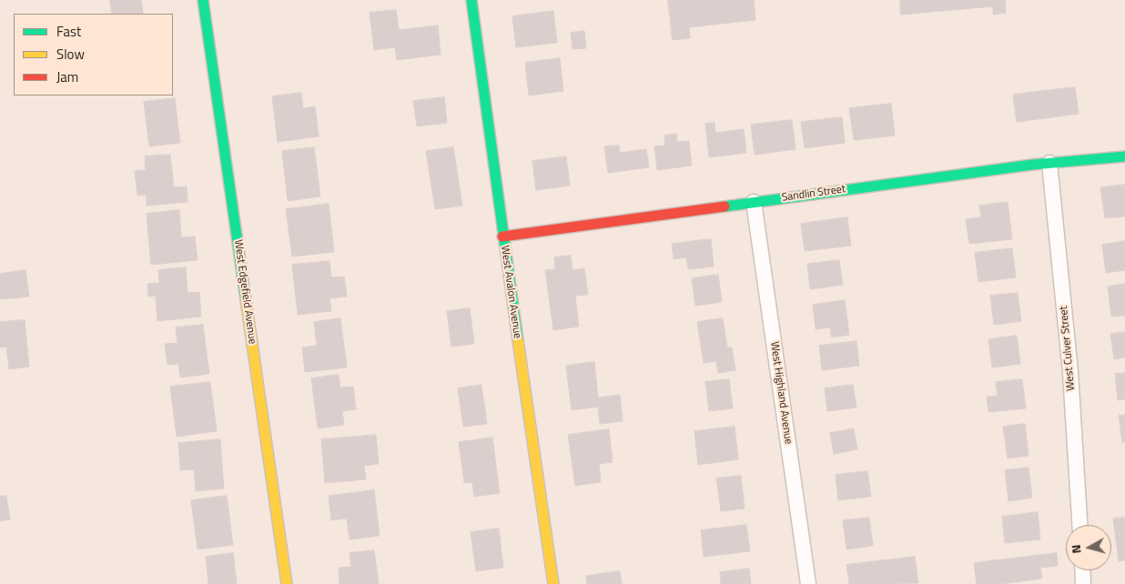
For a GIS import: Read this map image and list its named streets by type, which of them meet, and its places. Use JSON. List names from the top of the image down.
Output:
{
  "streets": {
    "street": [
      "Sandlin Street",
      "West Edgefield Avenue",
      "West Avalon Avenue",
      "West Culver Street",
      "West Highland Avenue"
    ]
  },
  "crossings": [
    ["Sandlin Street", "West Avalon Avenue"],
    ["Sandlin Street", "West Culver Street"],
    ["Sandlin Street", "West Highland Avenue"]
  ],
  "legend": ["Fast", "Slow", "Jam"],
  "north": "left"
}
